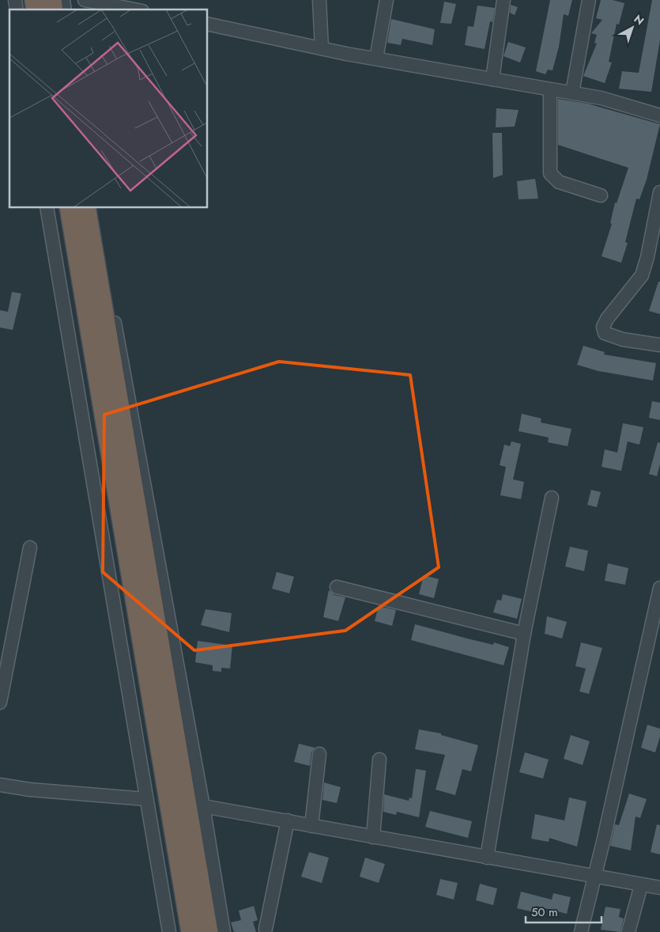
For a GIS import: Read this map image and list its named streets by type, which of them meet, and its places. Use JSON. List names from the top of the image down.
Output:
{
  "scale_bar": "50 m",
  "north": "top right"
}
